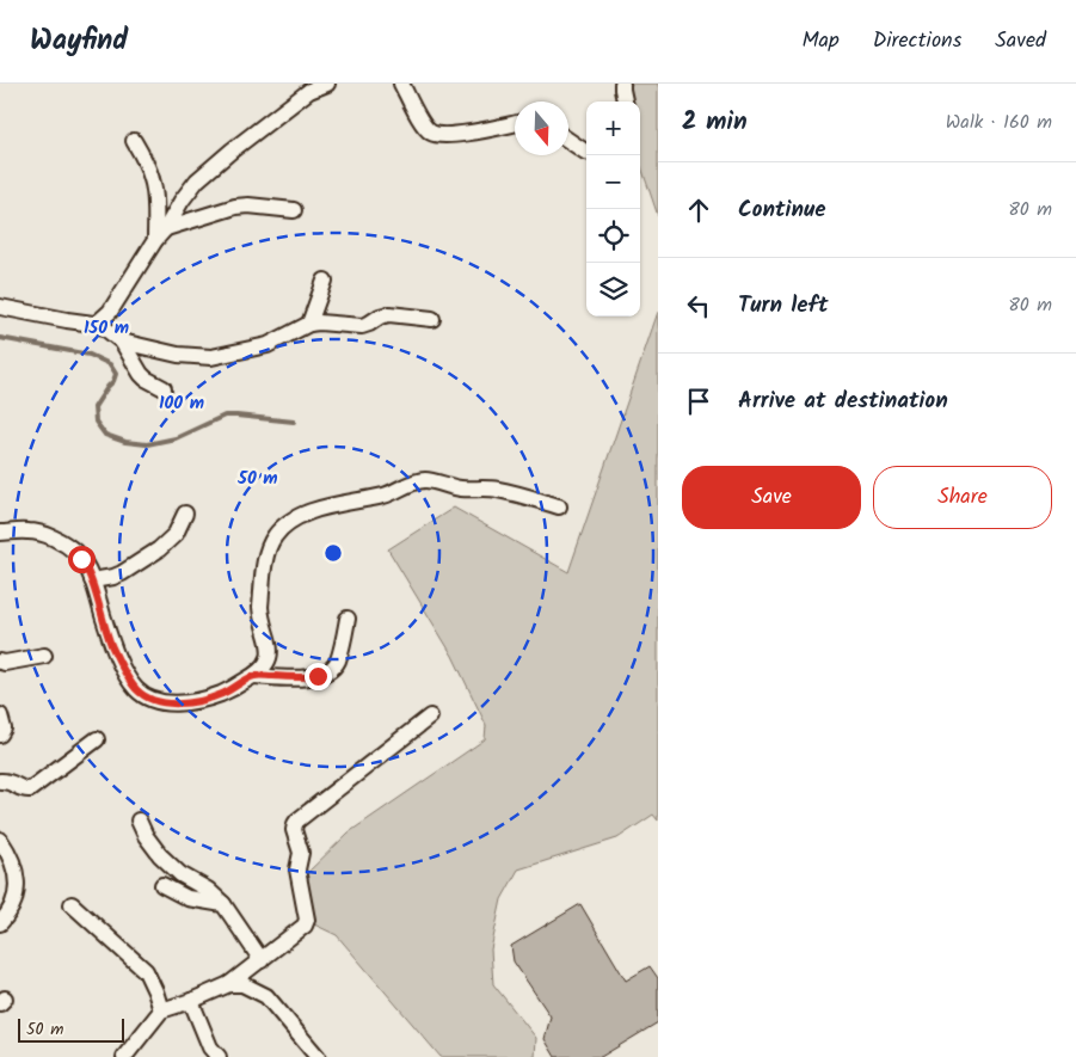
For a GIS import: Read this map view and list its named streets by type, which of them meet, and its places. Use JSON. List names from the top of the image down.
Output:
{
  "scale_bar": "50 m",
  "north": "bottom",
  "page": {
    "header": "Wayfind",
    "nav": ["Map", "Directions", "Saved"],
    "heading": ["2 min", "Walk · 160 m"],
    "map_buttons": ["+", "−"],
    "list": [
      ["Continue", "80 m"],
      ["Turn left", "80 m"],
      "Arrive at destination"
    ],
    "buttons": ["Save", "Share"],
    "scale": "50 m"
  },
  "rings": ["150 m", "100 m", "50 m"]
}
